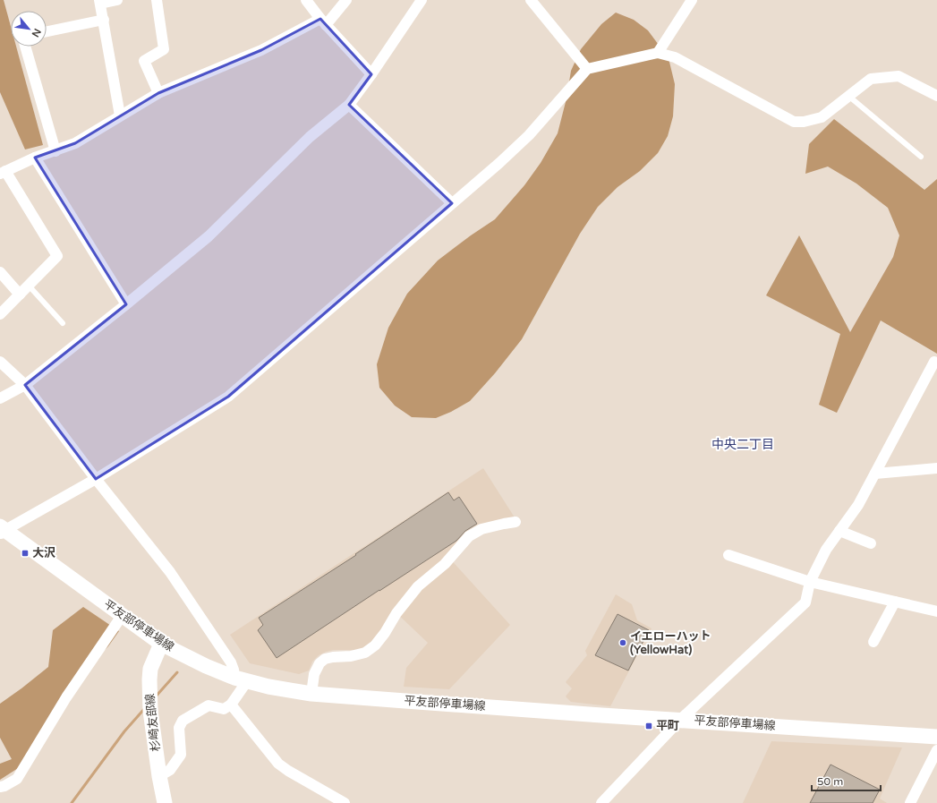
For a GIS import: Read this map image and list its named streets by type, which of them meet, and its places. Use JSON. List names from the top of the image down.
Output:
{
  "streets": {
    "main road": ["平友部停車場線", "杉崎友部線"]
  },
  "crossings": [
    ["平友部停車場線", "杉崎友部線"]
  ],
  "districts": ["中央二丁目"],
  "places": {
    "transit": ["大沢", "平町"],
    "other": ["イエローハット (YellowHat)"]
  },
  "scale_bar": "50 m",
  "north": "bottom right"
}
